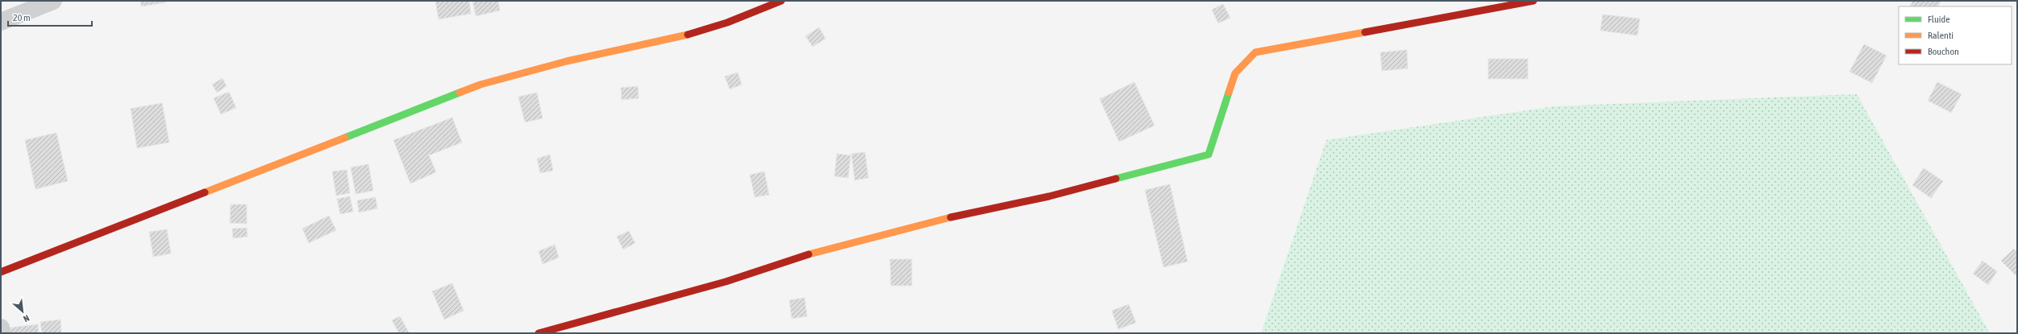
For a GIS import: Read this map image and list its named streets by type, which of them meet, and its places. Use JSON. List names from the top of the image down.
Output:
{
  "legend": ["Fluide", "Ralenti", "Bouchon"],
  "scale_bar": "20 m",
  "north": "bottom right"
}
